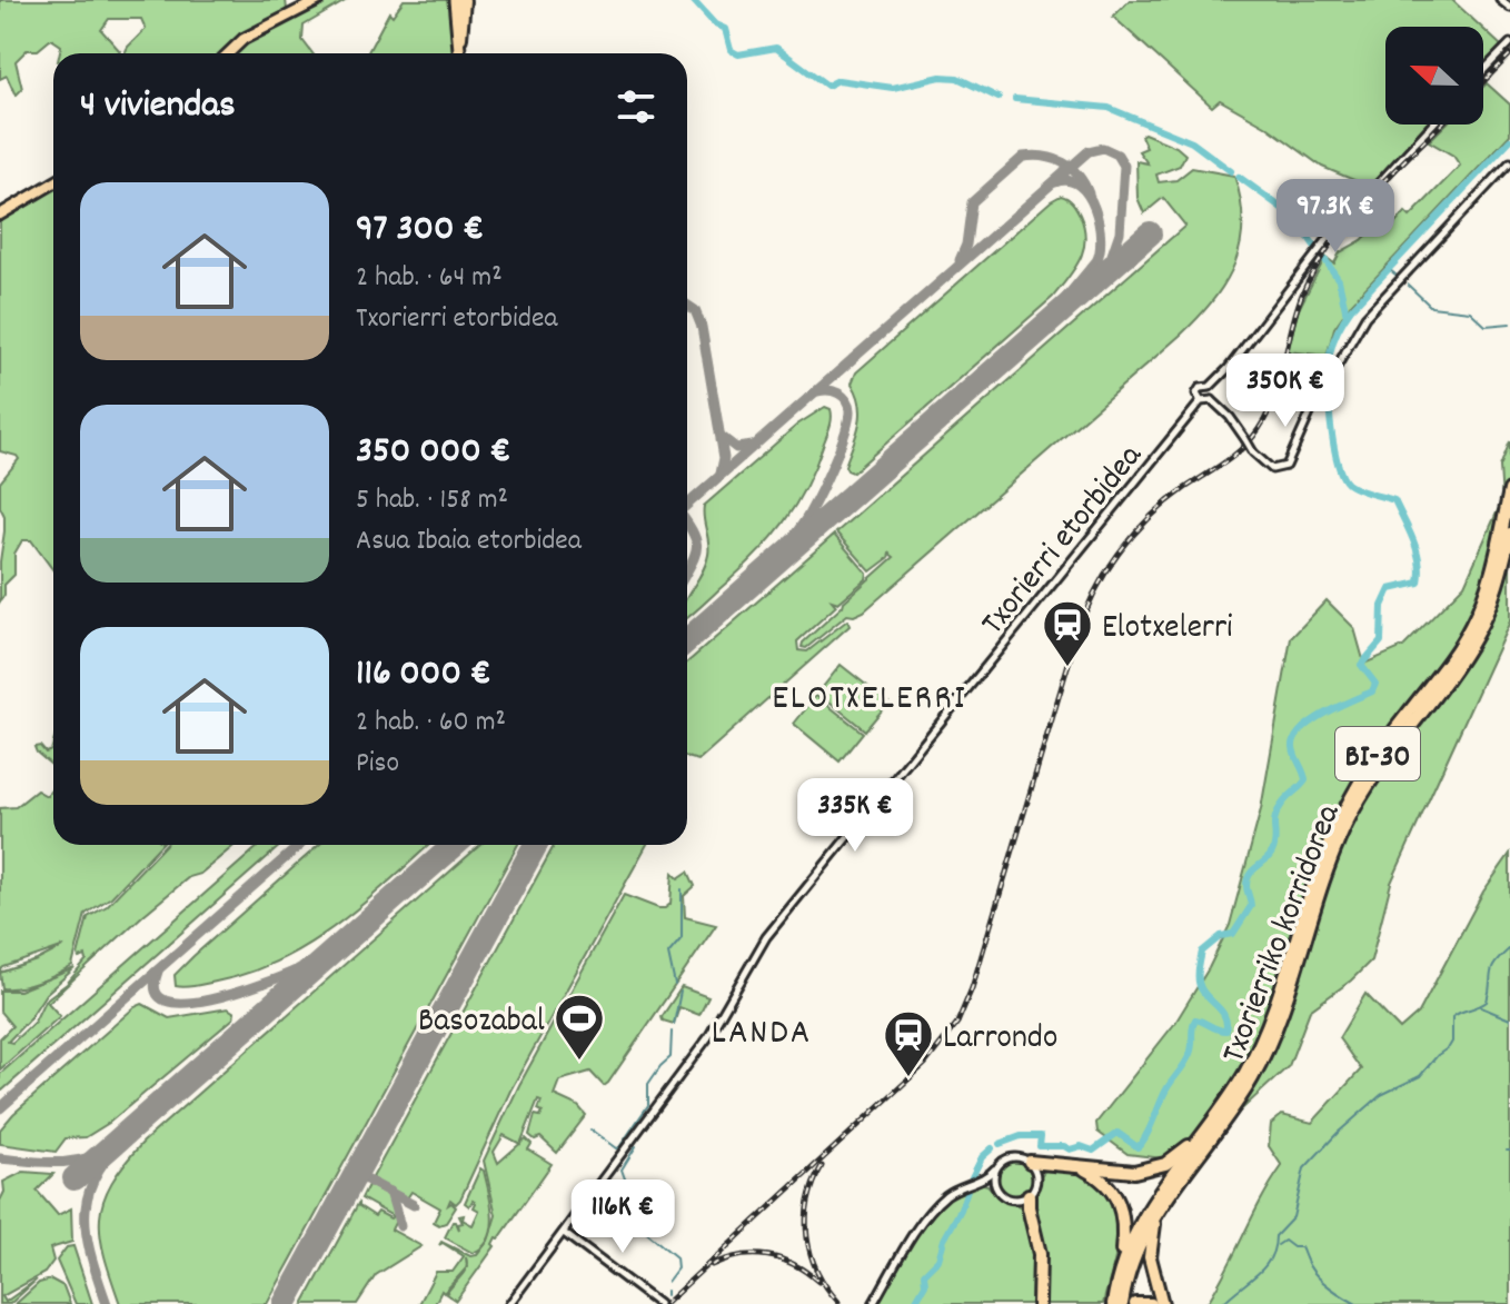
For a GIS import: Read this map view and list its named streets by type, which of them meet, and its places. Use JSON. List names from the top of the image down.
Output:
{
  "streets": {
    "highway": ["BI-30", "Txorierriko korridorea"],
    "street": ["Txorierri etorbidea"]
  },
  "districts": ["ELOTXELERRI", "LANDA"],
  "places": {
    "station": ["Elotxelerri", "Larrondo"],
    "sports": ["Basozabal"]
  },
  "north": "left",
  "page": {
    "heading": "4 viviendas",
    "list": [
      {
        "name": "97 300 €",
        "note": "2 hab. · 64 m² · Txorierri etorbidea"
      },
      {
        "name": "350 000 €",
        "note": "5 hab. · 158 m² · Asua Ibaia etorbidea"
      },
      {
        "name": "116 000 €",
        "note": "2 hab. · 60 m² · Piso"
      }
    ],
    "price": [
      "97.3K €",
      "350K €",
      "335K €",
      "116K €"
    ]
  }
}
